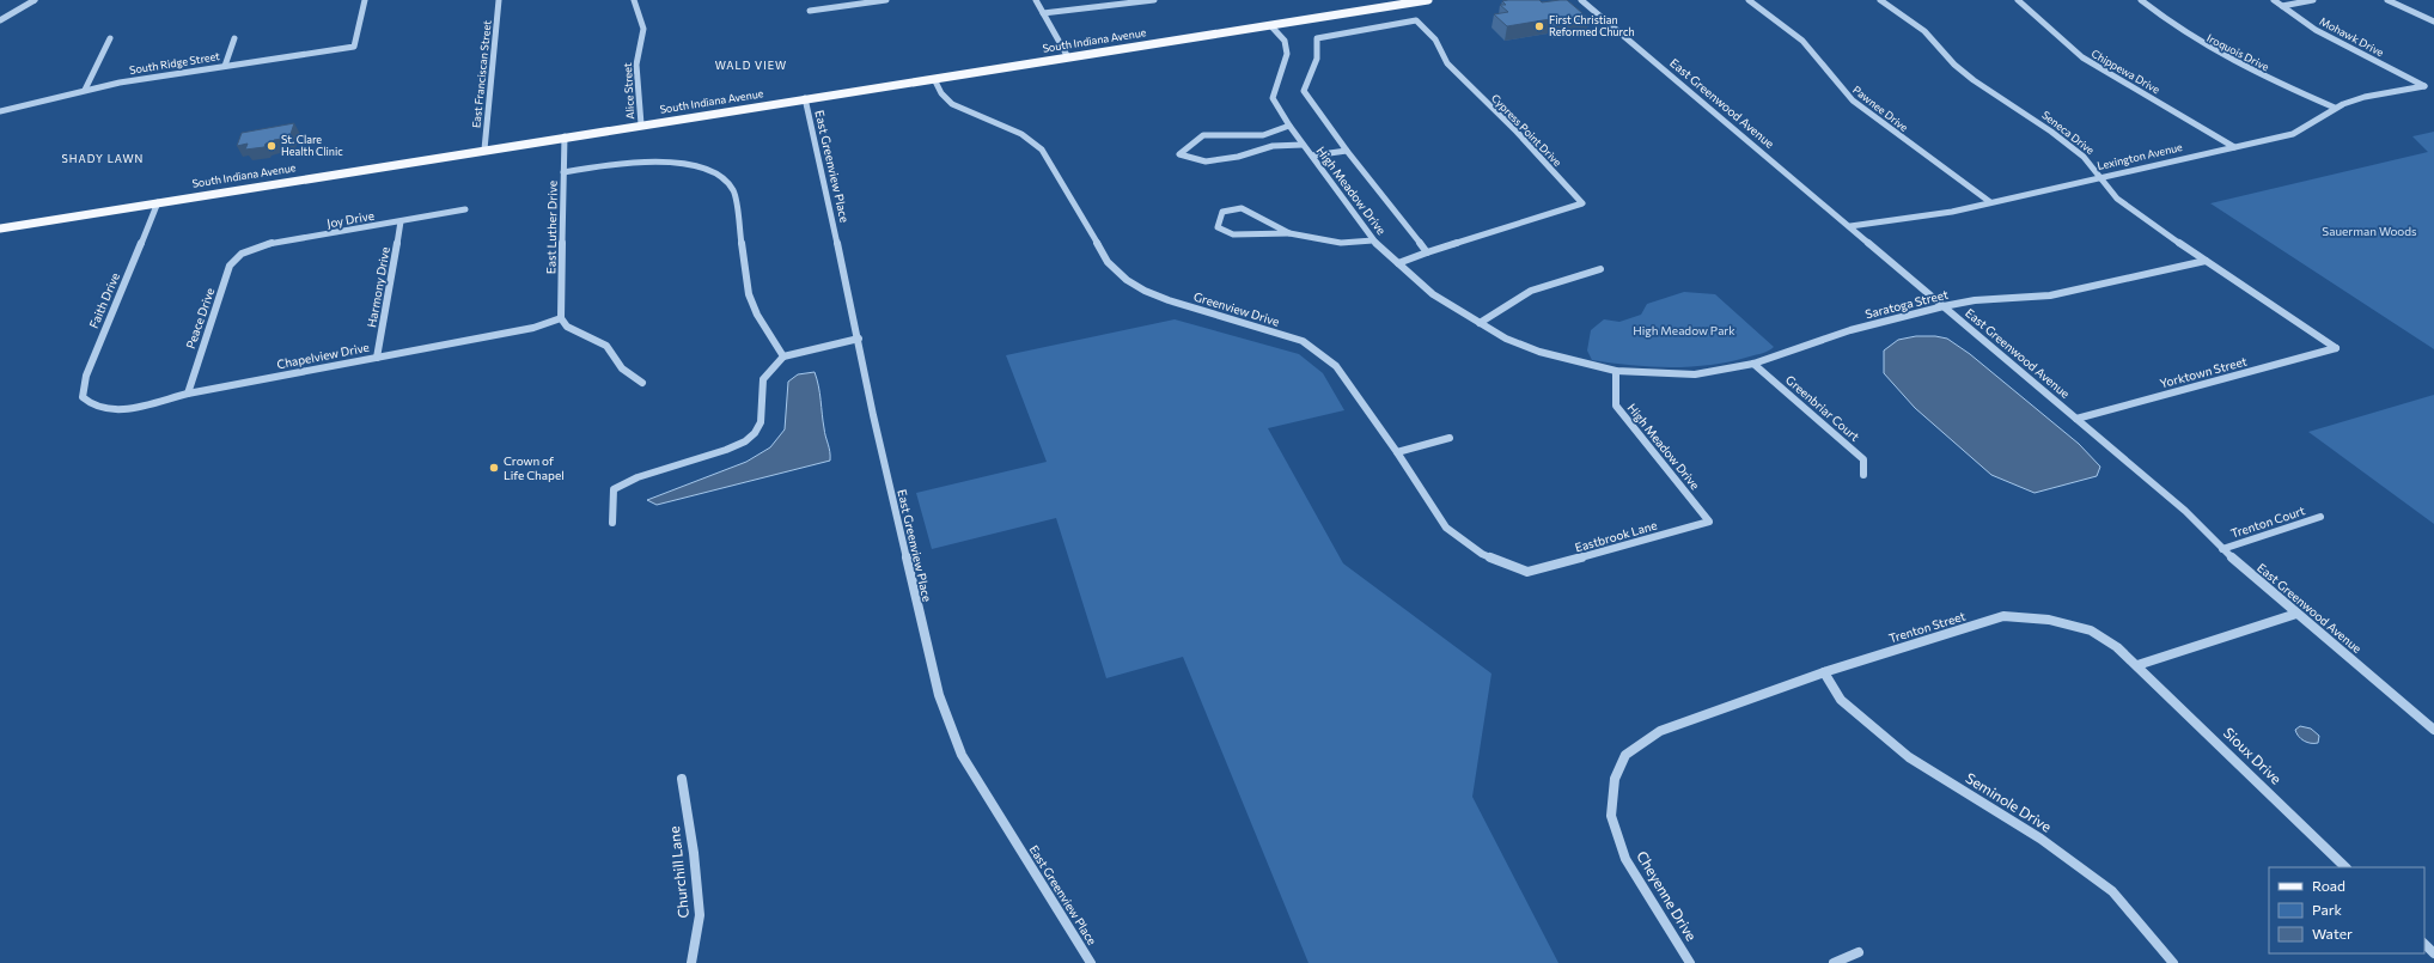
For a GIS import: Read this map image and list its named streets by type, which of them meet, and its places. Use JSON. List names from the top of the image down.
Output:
{
  "streets": {
    "main road": ["South Indiana Avenue"],
    "street": [
      "Mohawk Drive",
      "Iroquois Drive",
      "South Ridge Street",
      "Chippewa Drive",
      "East Franciscan Street",
      "Alice Street",
      "East Greenwood Avenue",
      "Pawnee Drive",
      "Cypress Point Drive",
      "Seneca Drive",
      "Lexington Avenue",
      "East Greenview Place",
      "High Meadow Drive",
      "Joy Drive",
      "East Luther Drive",
      "Harmony Drive",
      "Faith Drive",
      "Saratoga Street",
      "Greenview Drive",
      "Peace Drive",
      "Chapelview Drive",
      "Yorktown Street",
      "Greenbriar Court",
      "Trenton Court",
      "Eastbrook Lane",
      "Trenton Street",
      "Sioux Drive",
      "Seminole Drive",
      "Churchill Lane",
      "Cheyenne Drive"
    ]
  },
  "crossings": [
    ["Mohawk Drive", "Lexington Avenue"],
    ["South Indiana Avenue", "East Franciscan Street"],
    ["South Indiana Avenue", "Alice Street"],
    ["South Indiana Avenue", "East Greenview Place"],
    ["South Indiana Avenue", "High Meadow Drive"],
    ["South Indiana Avenue", "East Luther Drive"],
    ["South Indiana Avenue", "Faith Drive"],
    ["South Indiana Avenue", "Greenview Drive"],
    ["Iroquois Drive", "Lexington Avenue"],
    ["Chippewa Drive", "Lexington Avenue"],
    ["East Greenwood Avenue", "Lexington Avenue"],
    ["East Greenwood Avenue", "Saratoga Street"],
    ["East Greenwood Avenue", "Yorktown Street"],
    ["East Greenwood Avenue", "Trenton Court"],
    ["Pawnee Drive", "Lexington Avenue"],
    ["Seneca Drive", "Lexington Avenue"],
    ["Seneca Drive", "Saratoga Street"],
    ["Seneca Drive", "Yorktown Street"],
    ["High Meadow Drive", "Saratoga Street"],
    ["High Meadow Drive", "Eastbrook Lane"],
    ["Joy Drive", "Harmony Drive"],
    ["Joy Drive", "Peace Drive"],
    ["East Luther Drive", "Chapelview Drive"],
    ["Harmony Drive", "Chapelview Drive"],
    ["Faith Drive", "Chapelview Drive"],
    ["Saratoga Street", "Greenbriar Court"],
    ["Greenview Drive", "Eastbrook Lane"],
    ["Peace Drive", "Chapelview Drive"],
    ["Trenton Street", "Sioux Drive"],
    ["Trenton Street", "Seminole Drive"],
    ["Trenton Street", "Cheyenne Drive"]
  ],
  "districts": ["WALD VIEW", "SHADY LAWN"],
  "parks": ["Sauerman Woods", "High Meadow Park"],
  "places": ["First Christian Reformed Church", "St. Clare Health Clinic", "Crown of Life Chapel"],
  "legend": ["Road", "Park", "Water"]
}
